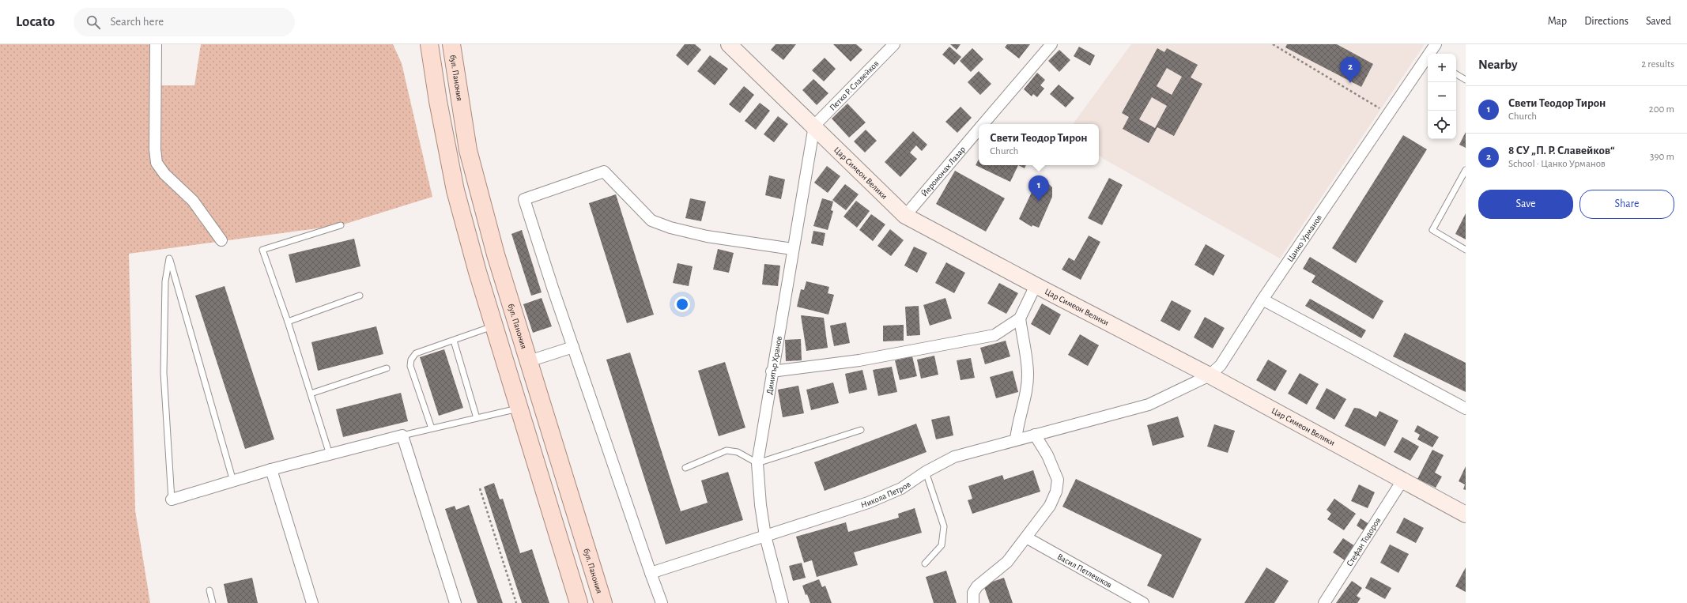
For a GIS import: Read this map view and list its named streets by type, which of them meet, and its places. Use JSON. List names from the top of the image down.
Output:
{
  "streets": {
    "main road": ["бул. Панония", "Цар Симеон Велики"],
    "street": [
      "Петко Р. Славейков",
      "Йеромонах Лазар",
      "Цанко Урманов",
      "Димитър Хранов",
      "Никола Петров",
      "Стефан Тодоров",
      "Васил Петлешков"
    ]
  },
  "crossings": [
    ["Петко Р. Славейков", "Цар Симеон Велики"],
    ["Петко Р. Славейков", "Димитър Хранов"],
    ["Йеромонах Лазар", "Цар Симеон Велики"],
    ["Цар Симеон Велики", "Цанко Урманов"],
    ["Цар Симеон Велики", "Димитър Хранов"],
    ["Цар Симеон Велики", "Стефан Тодоров"],
    ["Цанко Урманов", "Никола Петров"],
    ["Димитър Хранов", "Никола Петров"]
  ],
  "page": {
    "header": "Locato",
    "search": "Search here",
    "nav": ["Map", "Directions", "Saved"],
    "heading": ["Nearby", "2 results"],
    "map_buttons": ["+", "−"],
    "pins": ["2", "1"],
    "list": [
      {
        "mark": "1",
        "name": "Свети Теодор Тирон",
        "note": "Church",
        "value": "200 m"
      },
      {
        "mark": "2",
        "name": "8 СУ „П. Р. Славейков“",
        "note": "School · Цанко Урманов",
        "value": "390 m"
      }
    ],
    "popup": ["Свети Теодор Тирон", "Church"],
    "buttons": ["Save", "Share"]
  }
}
